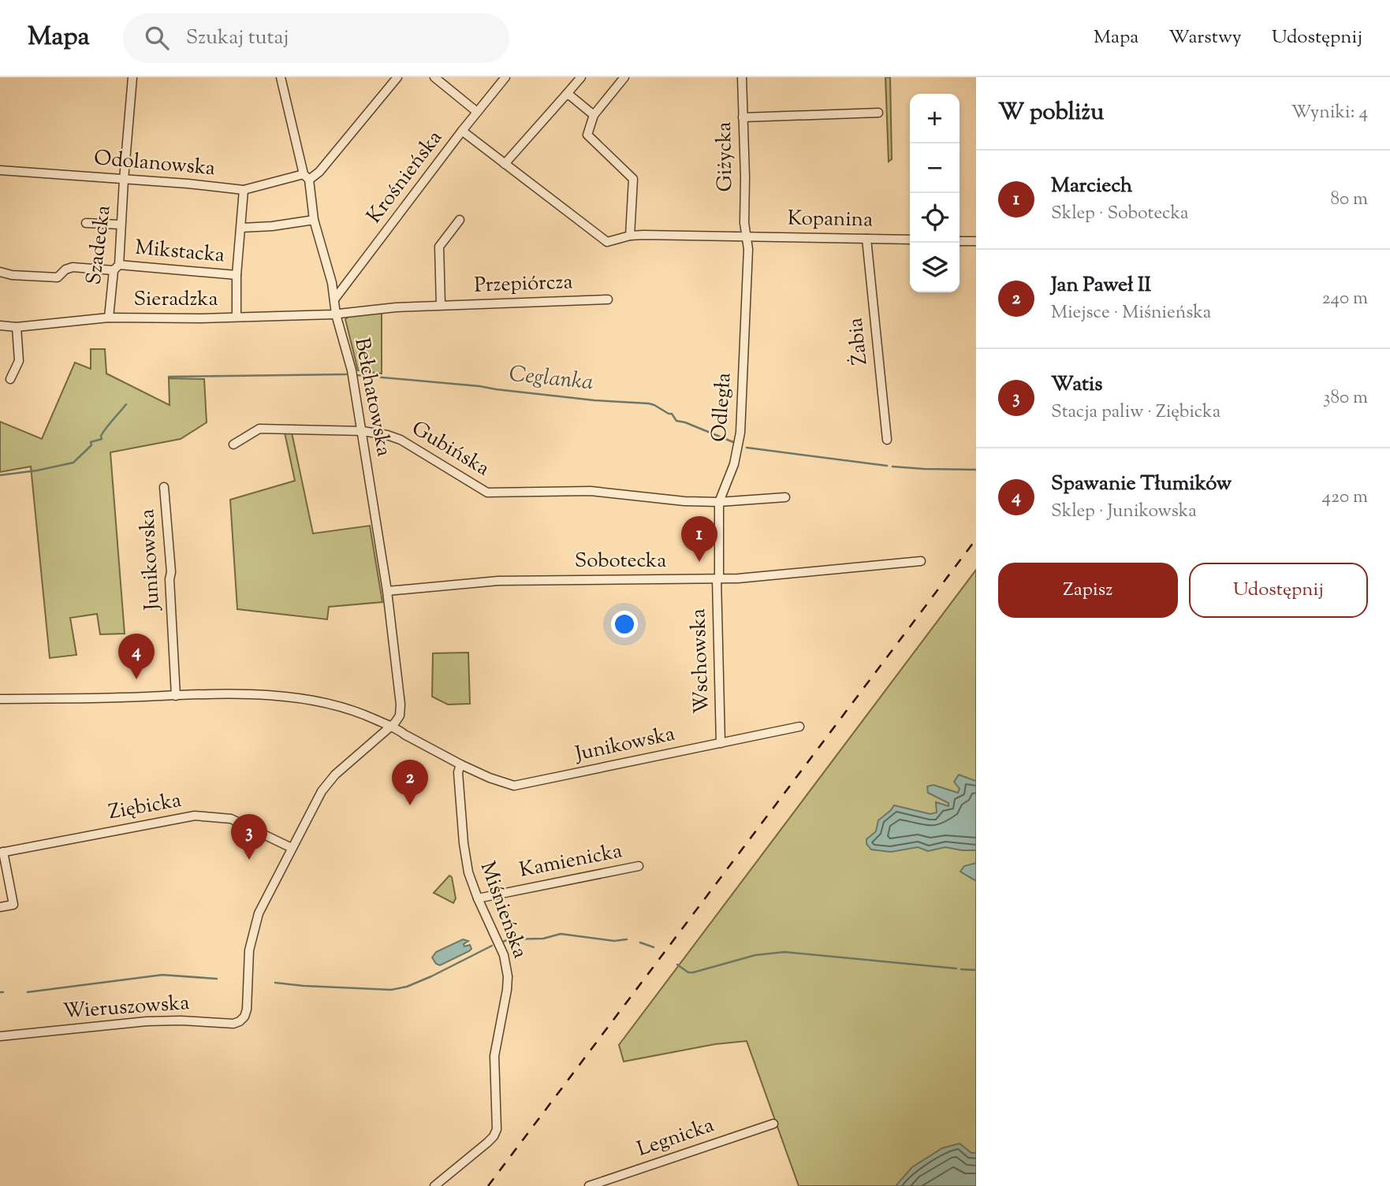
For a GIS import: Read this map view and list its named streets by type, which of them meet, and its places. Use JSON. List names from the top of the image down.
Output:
{
  "streets": {
    "street": [
      "Giżycka",
      "Odolanowska",
      "Krośnieńska",
      "Kopanina",
      "Szadecka",
      "Mikstacka",
      "Przepiórcza",
      "Sieradzka",
      "Żabia",
      "Bełchatowska",
      "Odległa",
      "Gubińska",
      "Junikowska",
      "Sobotecka",
      "Wschowska",
      "Ziębicka",
      "Kamienicka",
      "Miśnieńska",
      "Wieruszowska",
      "Legnicka"
    ]
  },
  "crossings": [
    ["Giżycka", "Kopanina"],
    ["Giżycka", "Odległa"],
    ["Odolanowska", "Szadecka"],
    ["Odolanowska", "Bełchatowska"],
    ["Krośnieńska", "Bełchatowska"],
    ["Kopanina", "Żabia"],
    ["Kopanina", "Odległa"],
    ["Szadecka", "Mikstacka"],
    ["Szadecka", "Sieradzka"],
    ["Przepiórcza", "Sieradzka"],
    ["Przepiórcza", "Bełchatowska"],
    ["Sieradzka", "Bełchatowska"],
    ["Bełchatowska", "Gubińska"],
    ["Bełchatowska", "Sobotecka"],
    ["Bełchatowska", "Wieruszowska"],
    ["Odległa", "Gubińska"],
    ["Odległa", "Sobotecka"],
    ["Odległa", "Wschowska"],
    ["Junikowska", "Wschowska"],
    ["Junikowska", "Miśnieńska"],
    ["Sobotecka", "Wschowska"],
    ["Ziębicka", "Wieruszowska"],
    ["Kamienicka", "Miśnieńska"]
  ],
  "water": ["Ceglanka"],
  "page": {
    "header": "Mapa",
    "search": "Szukaj tutaj",
    "nav": ["Mapa", "Warstwy", "Udostępnij"],
    "heading": ["W pobliżu", "Wyniki: 4"],
    "map_buttons": ["+", "−"],
    "list": [
      {
        "mark": "1",
        "name": "Marciech",
        "note": "Sklep · Sobotecka",
        "value": "80 m"
      },
      {
        "mark": "2",
        "name": "Jan Paweł II",
        "note": "Miejsce · Miśnieńska",
        "value": "240 m"
      },
      {
        "mark": "3",
        "name": "Watis",
        "note": "Stacja paliw · Ziębicka",
        "value": "380 m"
      },
      {
        "mark": "4",
        "name": "Spawanie Tłumików",
        "note": "Sklep · Junikowska",
        "value": "420 m"
      }
    ],
    "pins": [
      "1",
      "4",
      "2",
      "3"
    ],
    "buttons": ["Zapisz", "Udostępnij"]
  }
}
